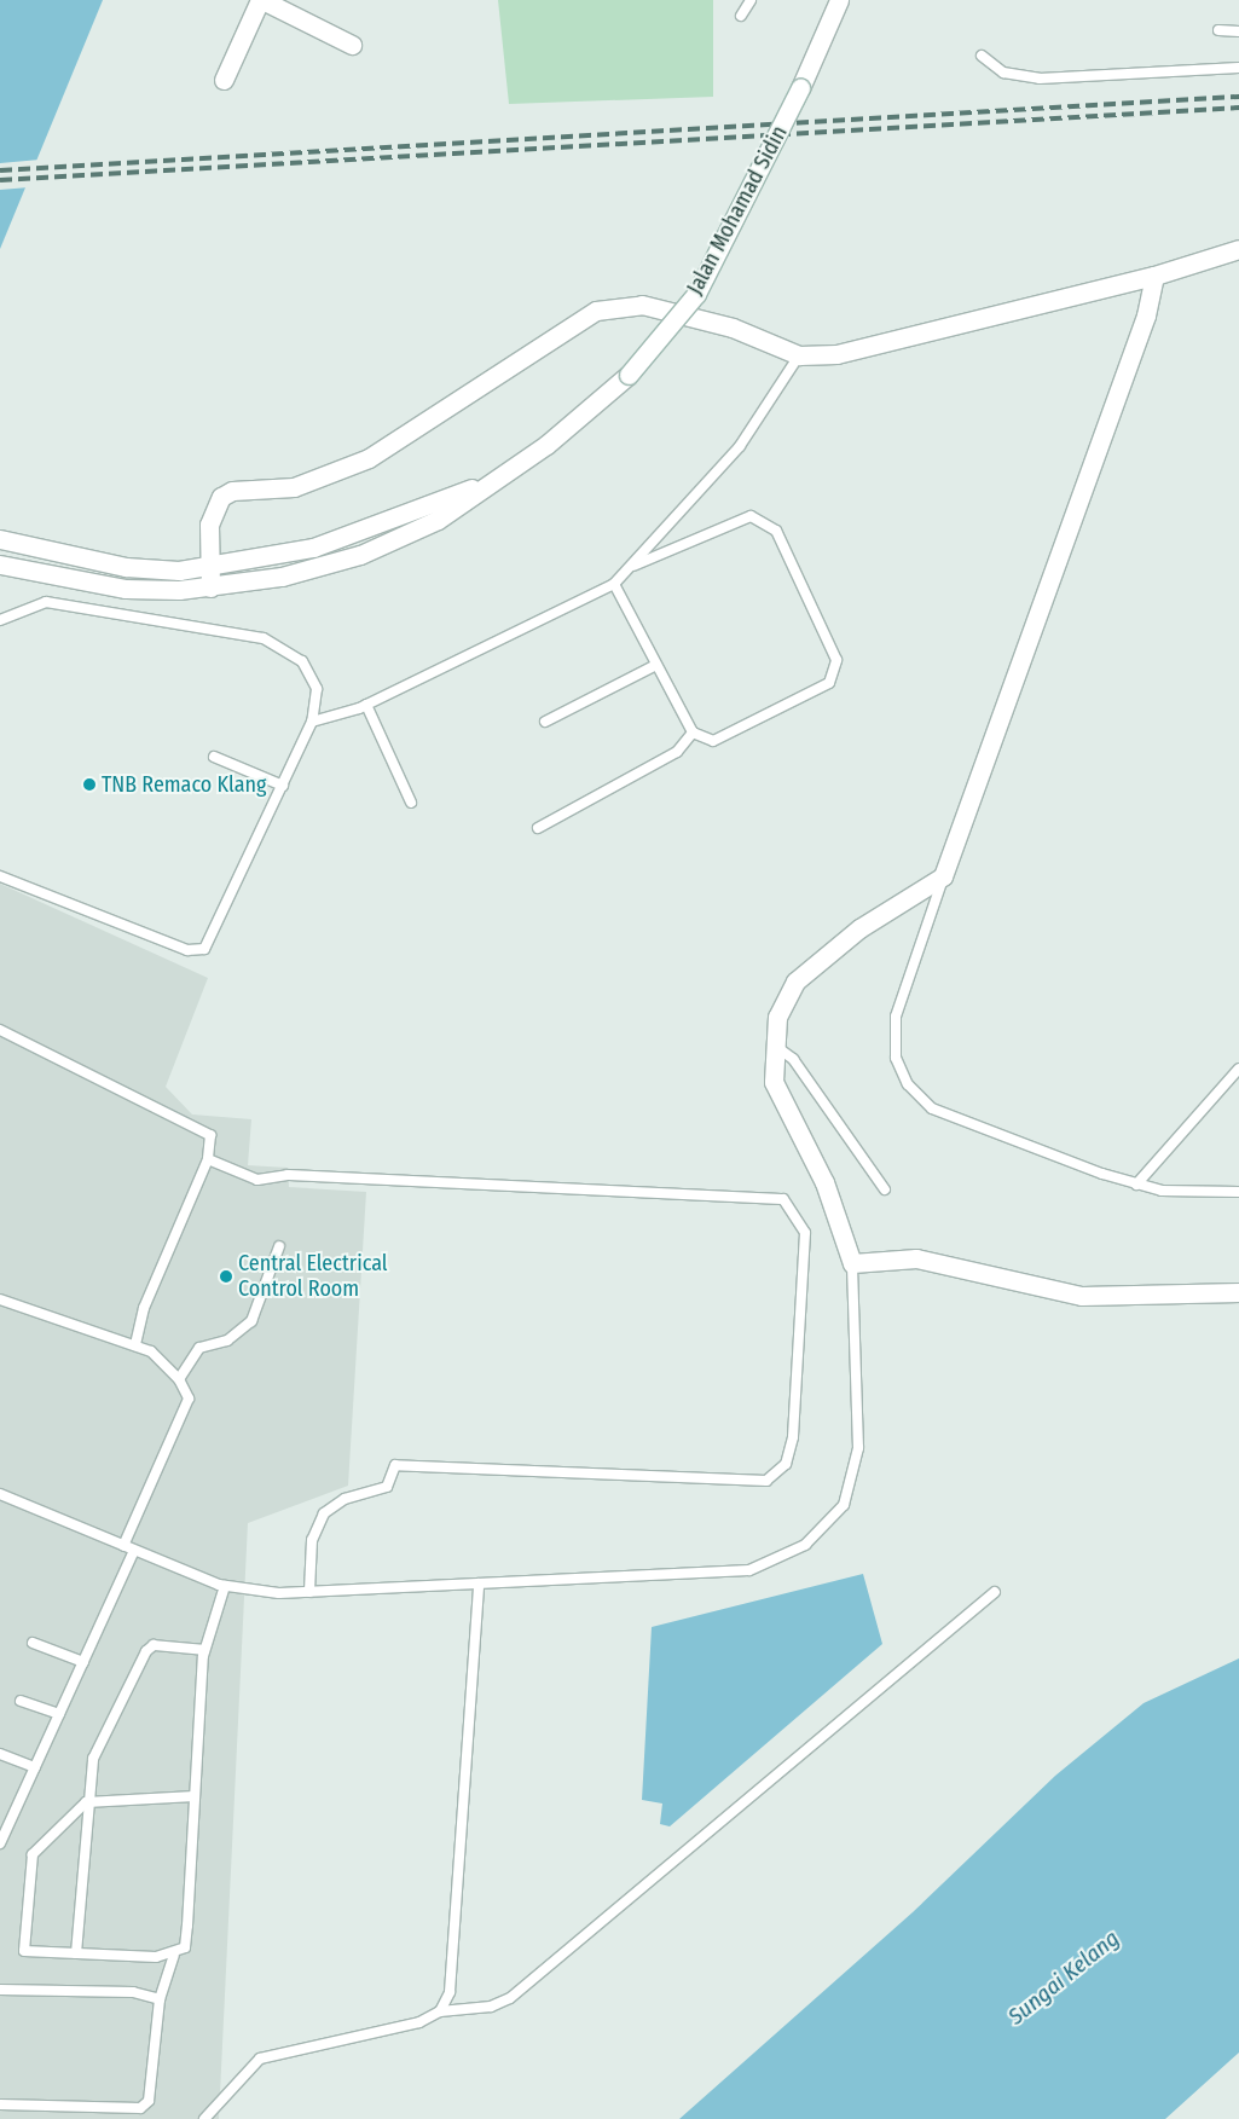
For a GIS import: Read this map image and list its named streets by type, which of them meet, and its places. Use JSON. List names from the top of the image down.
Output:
{
  "streets": {
    "street": ["Jalan Mohamad Sidin"]
  },
  "water": ["Sungai Kelang"],
  "places": ["TNB Remaco Klang", "Central Electrical Control Room"]
}
